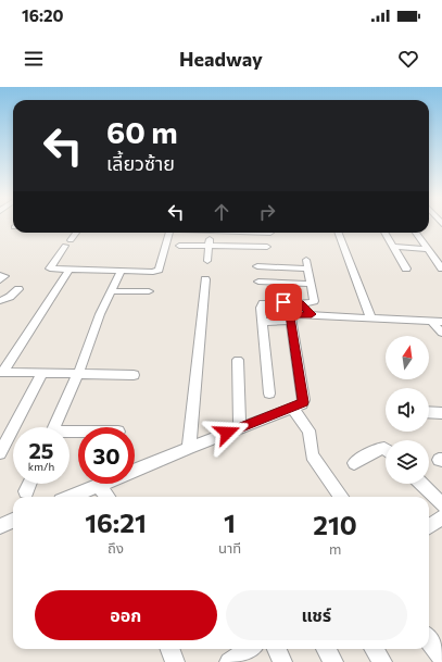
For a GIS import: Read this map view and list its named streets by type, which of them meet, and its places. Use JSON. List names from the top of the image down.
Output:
{
  "north": "top",
  "page": {
    "status": "16:20",
    "header": "Headway",
    "turn": ["60 m", "เลี้ยวซ้าย"],
    "speed": "25 km/h",
    "limit": "30",
    "eta": [
      "16:21",
      "ถึง",
      "1",
      "นาที",
      "210",
      "m"
    ],
    "buttons": ["ออก", "แชร์"]
  }
}
